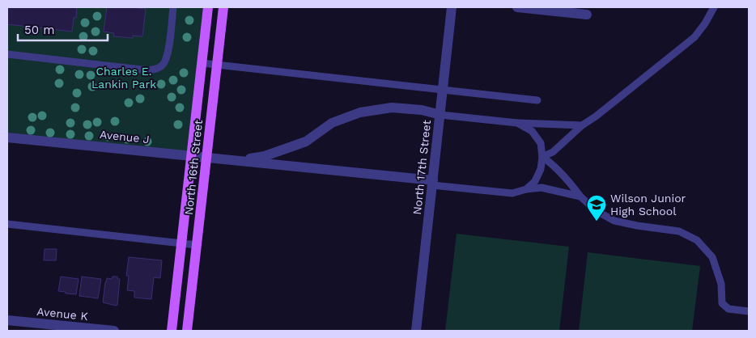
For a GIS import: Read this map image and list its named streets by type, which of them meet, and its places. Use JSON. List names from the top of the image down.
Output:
{
  "streets": {
    "main road": ["North 16th Street"],
    "street": ["Avenue J", "North 17th Street", "Avenue K"]
  },
  "crossings": [
    ["Avenue J", "North 16th Street"],
    ["Avenue J", "North 17th Street"]
  ],
  "parks": ["Charles E. Lankin Park"],
  "places": {
    "school or university": ["Wilson Junior High School"]
  },
  "scale_bar": "50 m"
}
